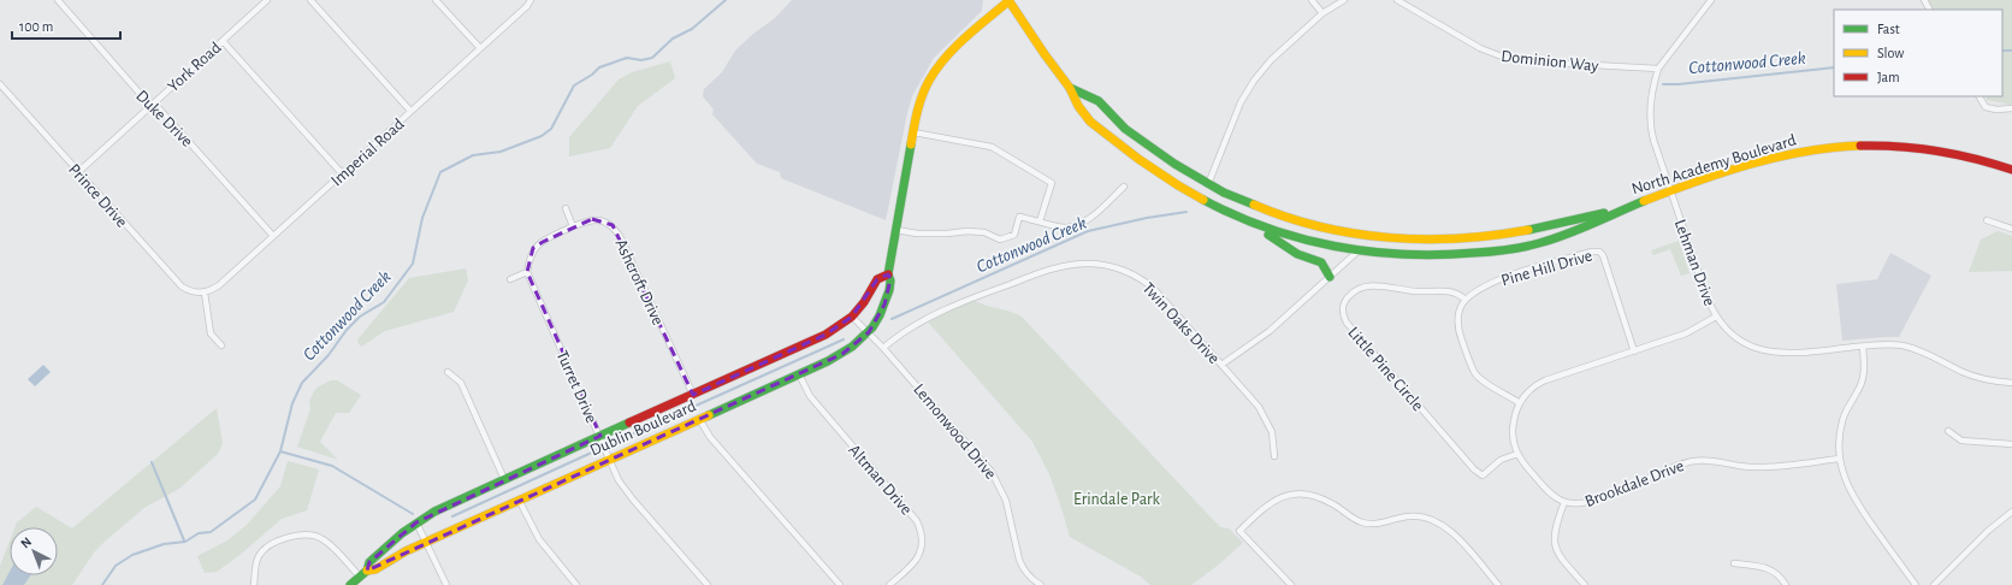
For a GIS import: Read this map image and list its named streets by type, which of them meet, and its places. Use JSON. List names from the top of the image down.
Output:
{
  "streets": {
    "main road": ["North Academy Boulevard", "Dublin Boulevard"],
    "street": [
      "Dominion Way",
      "York Road",
      "Duke Drive",
      "Imperial Road",
      "Prince Drive",
      "Lehman Drive",
      "Pine Hill Drive",
      "Ashcroft Drive",
      "Twin Oaks Drive",
      "Little Pine Circle",
      "Turret Drive",
      "Lemonwood Drive",
      "Altman Drive",
      "Brookdale Drive"
    ]
  },
  "crossings": [
    ["Dominion Way", "Lehman Drive"],
    ["York Road", "Duke Drive"],
    ["York Road", "Prince Drive"],
    ["Duke Drive", "Imperial Road"],
    ["Imperial Road", "Prince Drive"],
    ["North Academy Boulevard", "Lehman Drive"],
    ["North Academy Boulevard", "Dublin Boulevard"],
    ["Lehman Drive", "Brookdale Drive"],
    ["Pine Hill Drive", "Little Pine Circle"],
    ["Pine Hill Drive", "Brookdale Drive"],
    ["Ashcroft Drive", "Dublin Boulevard"],
    ["Twin Oaks Drive", "Lemonwood Drive"],
    ["Little Pine Circle", "Brookdale Drive"],
    ["Turret Drive", "Dublin Boulevard"],
    ["Dublin Boulevard", "Lemonwood Drive"],
    ["Dublin Boulevard", "Altman Drive"]
  ],
  "water": ["Cottonwood Creek"],
  "parks": ["Erindale Park"],
  "legend": ["Fast", "Slow", "Jam"],
  "scale_bar": "100 m",
  "north": "top left"
}
